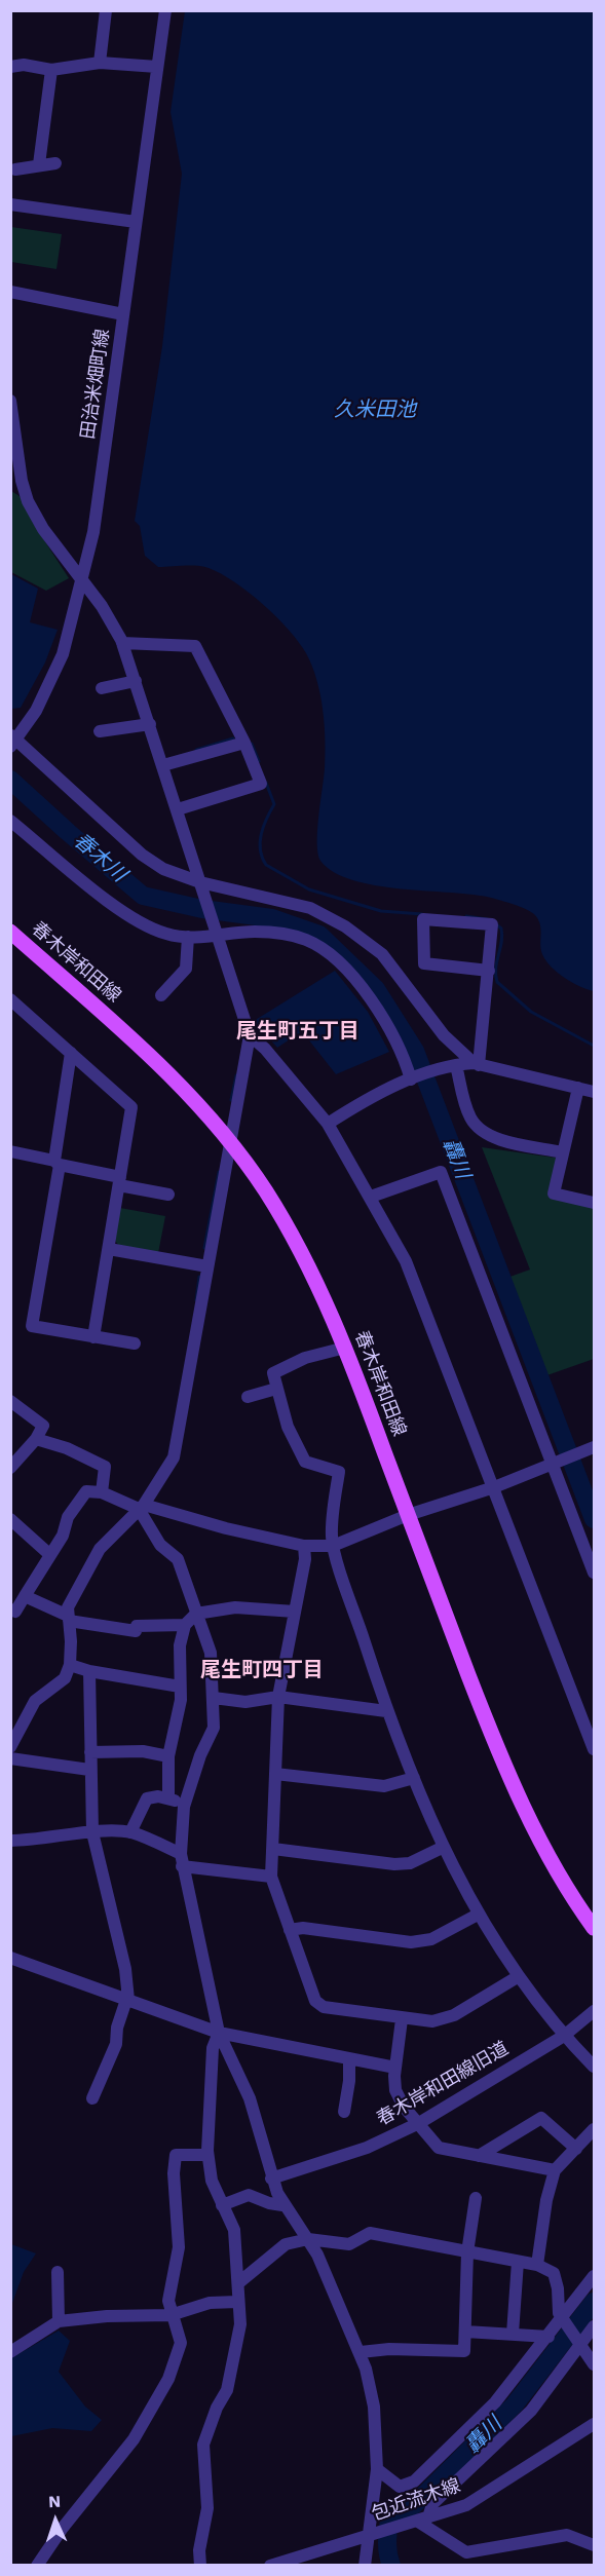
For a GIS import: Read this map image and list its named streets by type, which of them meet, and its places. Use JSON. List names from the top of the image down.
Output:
{
  "streets": {
    "main road": ["春木岸和田線"],
    "street": ["田治米畑町線", "春木岸和田線旧道", "包近流木線"]
  },
  "districts": ["尾生町五丁目", "尾生町四丁目"],
  "water": ["久米田池", "春木川", "轟川"],
  "north": "top"
}
